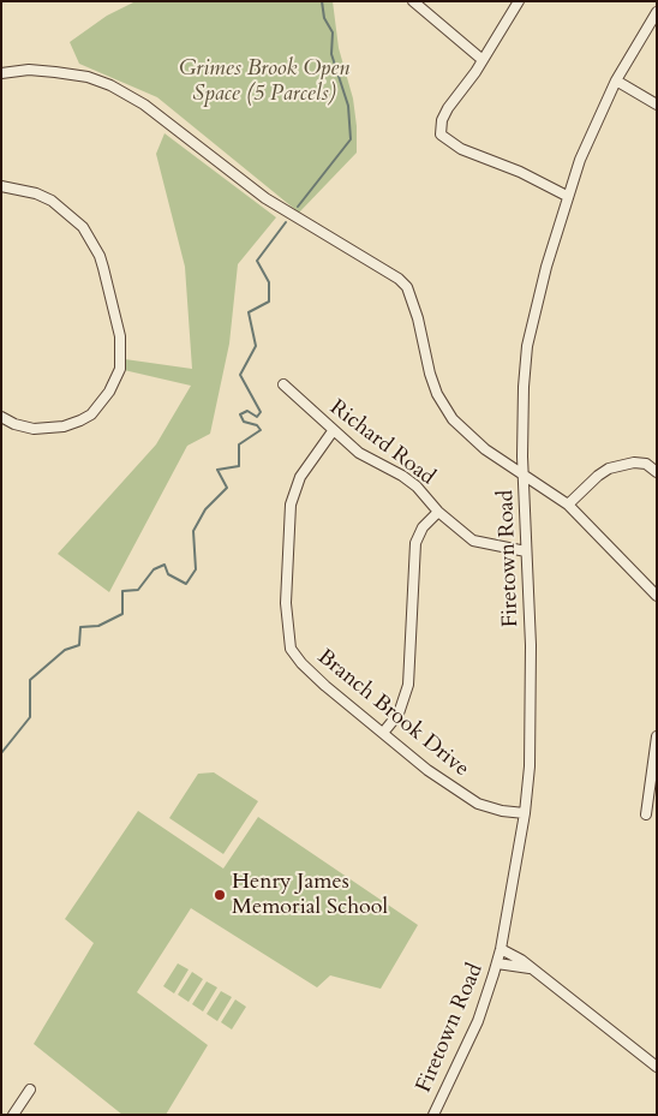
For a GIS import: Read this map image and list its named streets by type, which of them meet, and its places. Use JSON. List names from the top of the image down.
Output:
{
  "streets": {
    "street": ["Richard Road", "Firetown Road", "Branch Brook Drive"]
  },
  "crossings": [
    ["Richard Road", "Firetown Road"],
    ["Richard Road", "Branch Brook Drive"],
    ["Firetown Road", "Branch Brook Drive"]
  ],
  "parks": ["Grimes Brook Open Space (5 Parcels)"],
  "places": ["Henry James Memorial School"]
}
